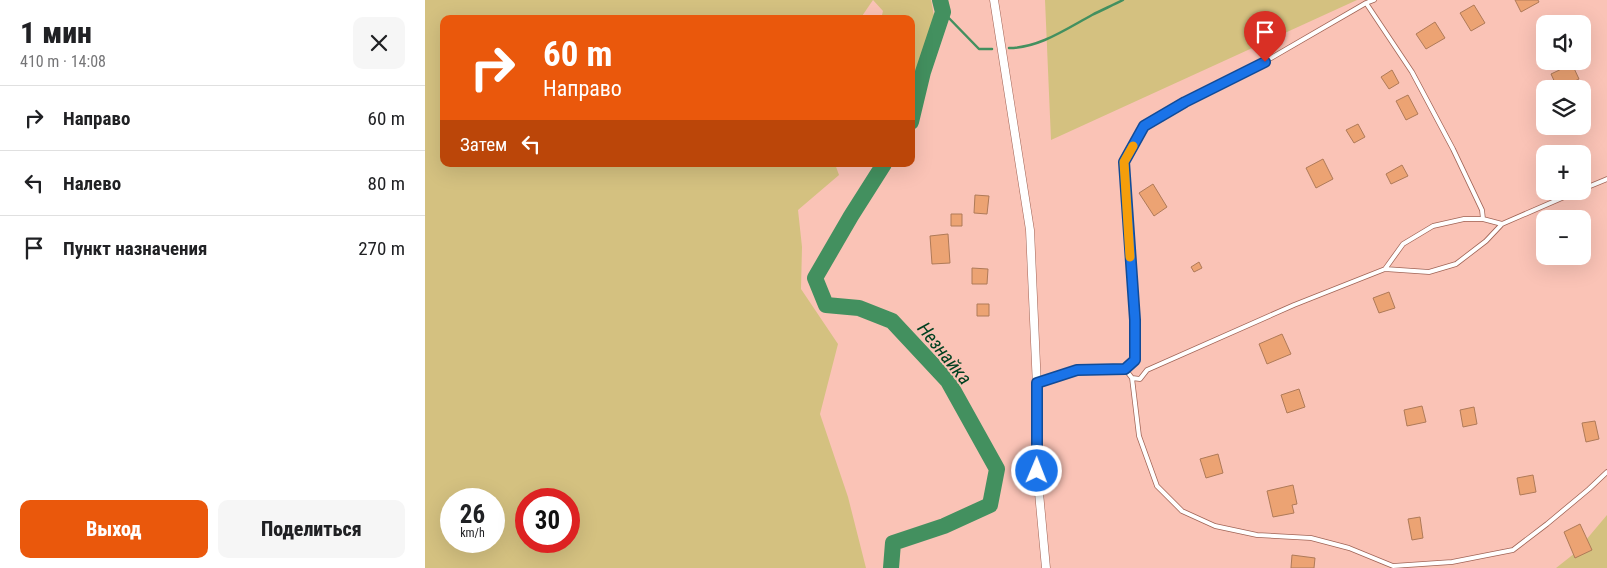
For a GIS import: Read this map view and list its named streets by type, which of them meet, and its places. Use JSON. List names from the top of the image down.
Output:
{
  "water": ["Незнайка"],
  "page": {
    "heading": ["1 мин", "410 m · 14:08"],
    "map_buttons": ["+", "−"],
    "turn": ["60 m", "Направо"],
    "list": [
      {
        "name": "Направо",
        "value": "60 m"
      },
      {
        "name": "Налево",
        "value": "80 m"
      },
      {
        "name": "Пункт назначения",
        "value": "270 m"
      }
    ],
    "then": "Затем",
    "speed": "26 km/h",
    "limit": "30",
    "buttons": ["Выход", "Поделиться"]
  }
}
